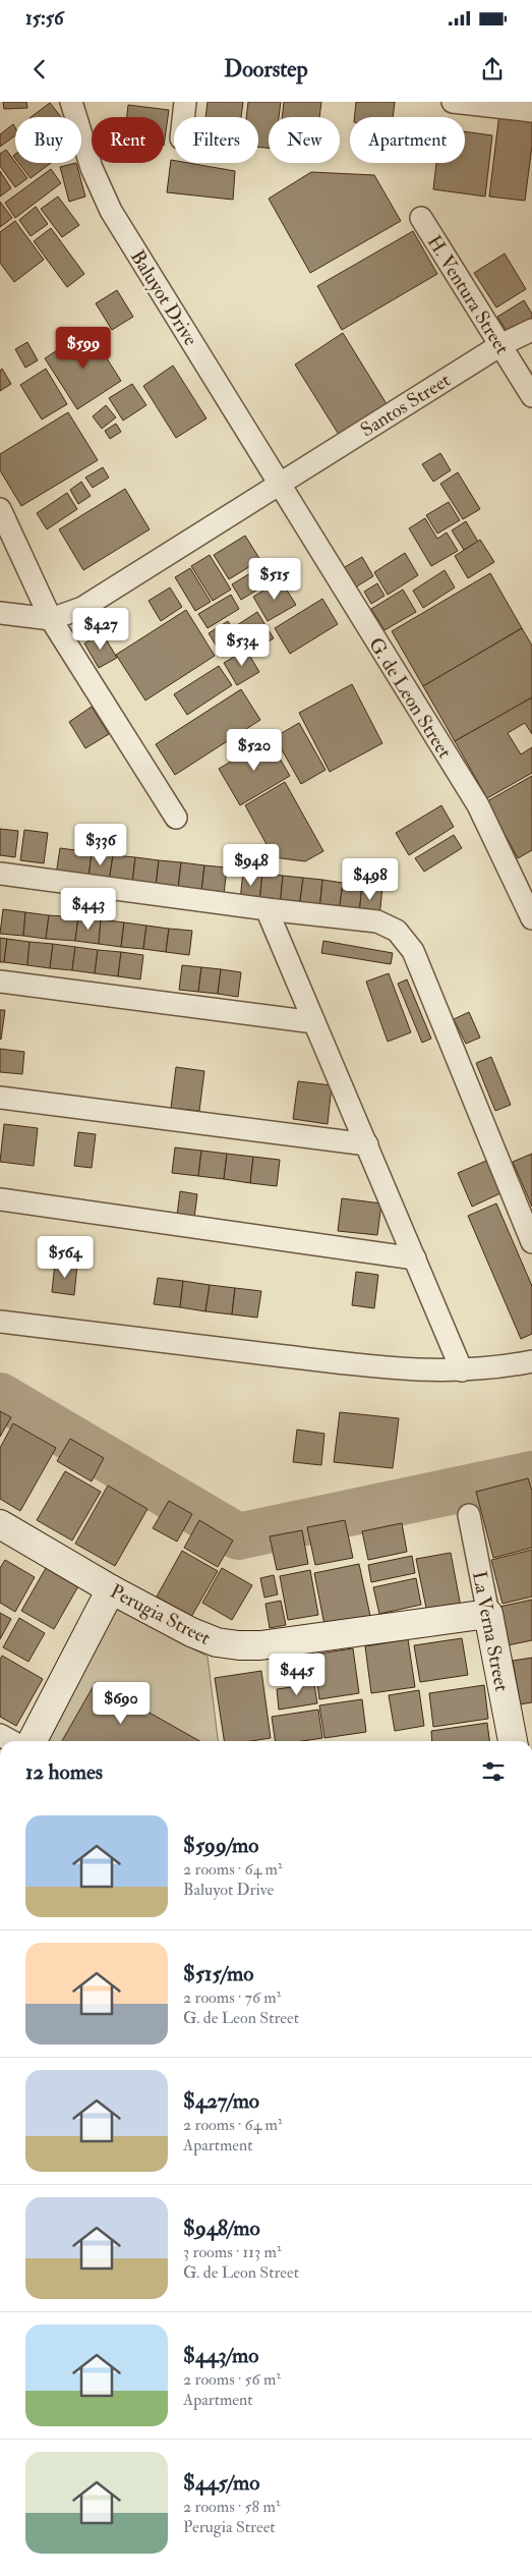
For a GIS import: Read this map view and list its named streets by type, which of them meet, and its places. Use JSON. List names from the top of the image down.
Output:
{
  "streets": {
    "street": [
      "H. Ventura Street",
      "Baluyot Drive",
      "Santos Street",
      "G. de Leon Street",
      "Perugia Street",
      "La Verna Street"
    ]
  },
  "crossings": [
    ["H. Ventura Street", "Santos Street"],
    ["Baluyot Drive", "Santos Street"],
    ["Baluyot Drive", "G. de Leon Street"],
    ["Santos Street", "G. de Leon Street"],
    ["Perugia Street", "La Verna Street"]
  ],
  "page": {
    "status": "15:56",
    "header": "Doorstep",
    "chip": [
      "Buy",
      "Rent",
      "Filters",
      "New",
      "Apartment"
    ],
    "price": [
      "$599",
      "$515",
      "$427",
      "$534",
      "$520",
      "$336",
      "$948",
      "$498",
      "$443",
      "$564",
      "$445",
      "$690"
    ],
    "heading": "12 homes",
    "list": [
      {
        "name": "$599/mo",
        "note": "2 rooms · 64 m² · Baluyot Drive"
      },
      {
        "name": "$515/mo",
        "note": "2 rooms · 76 m² · G. de Leon Street"
      },
      {
        "name": "$427/mo",
        "note": "2 rooms · 64 m² · Apartment"
      },
      {
        "name": "$948/mo",
        "note": "3 rooms · 113 m² · G. de Leon Street"
      },
      {
        "name": "$443/mo",
        "note": "2 rooms · 56 m² · Apartment"
      },
      {
        "name": "$445/mo",
        "note": "2 rooms · 58 m² · Perugia Street"
      }
    ]
  }
}
